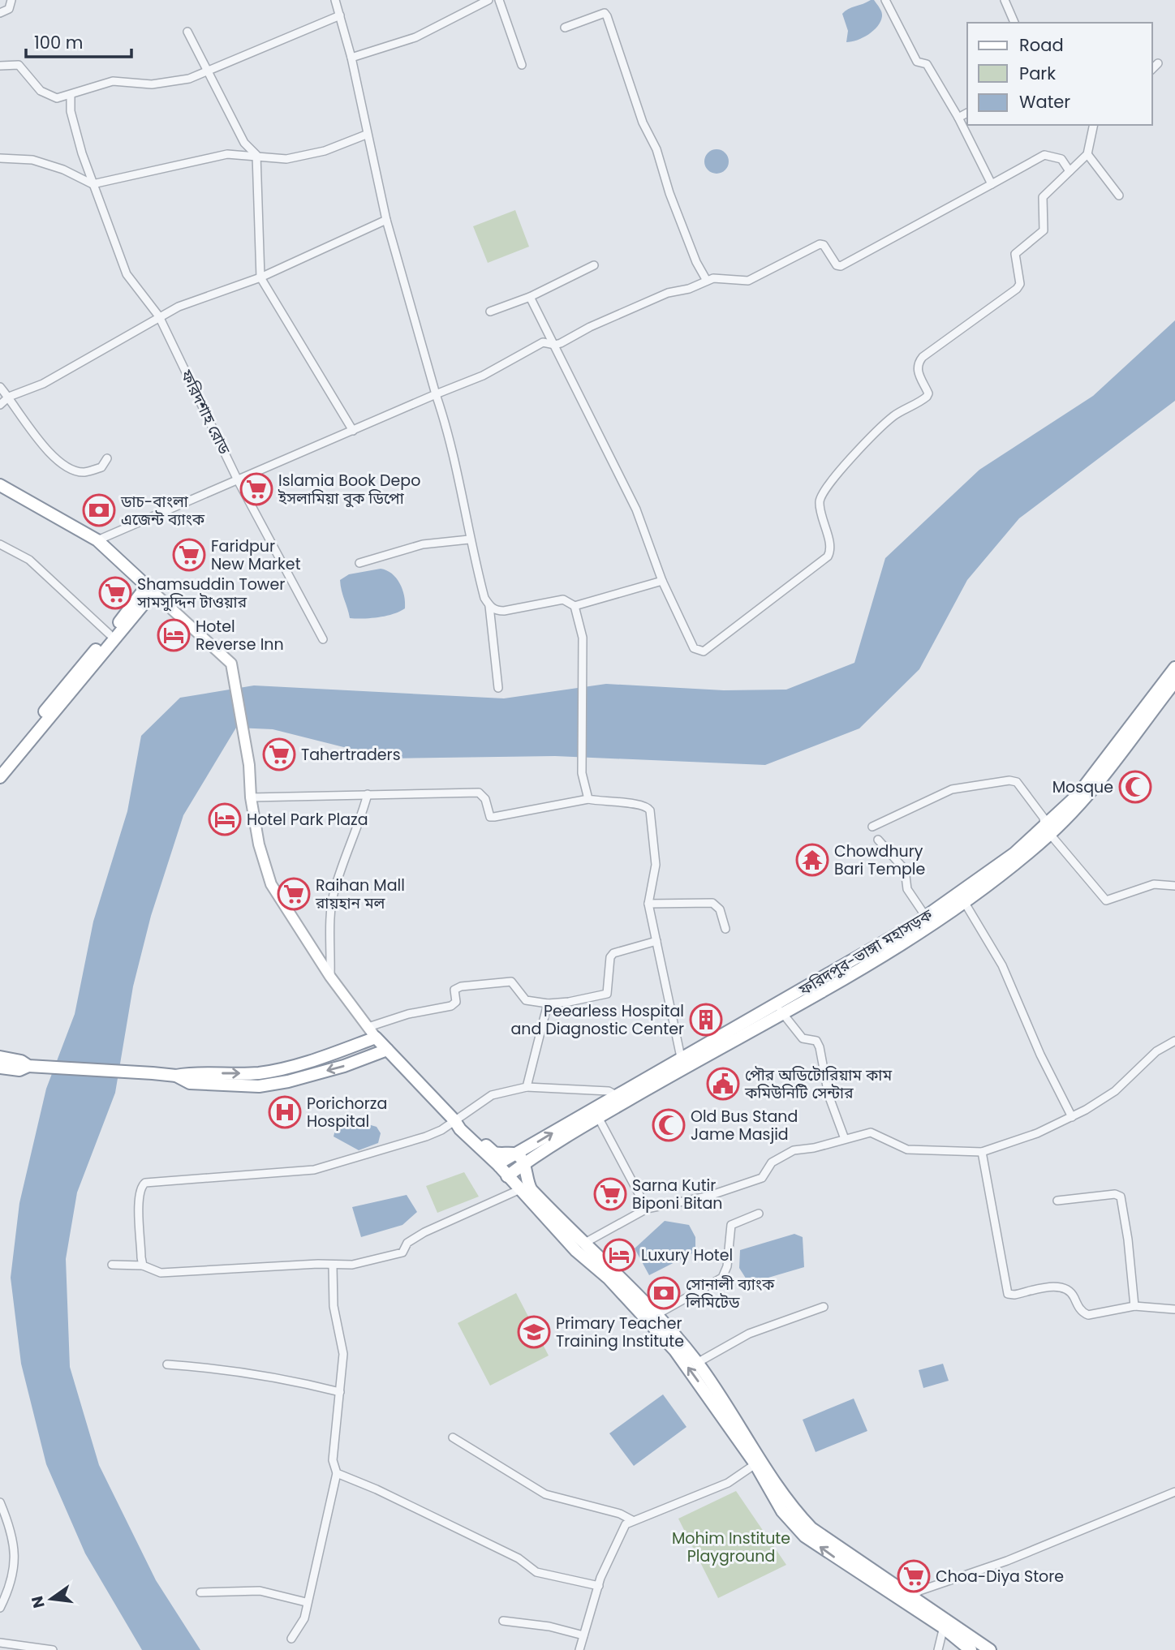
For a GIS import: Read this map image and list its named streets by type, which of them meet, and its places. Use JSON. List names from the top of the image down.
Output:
{
  "streets": {
    "highway": ["ফরিদপুর-ভাঙ্গা মহাসড়ক"],
    "street": ["ফরিদশাহ রোড"]
  },
  "parks": ["Mohim Institute Playground"],
  "places": {
    "supermarket": [
      "Islamia Book Depo ইসলামিয়া বুক ডিপো",
      "Faridpur New Market",
      "Shamsuddin Tower সামসুদ্দিন টাওয়ার",
      "Tahertraders",
      "Raihan Mall রায়হান মল",
      "Sarna Kutir Biponi Bitan",
      "Choa-Diya Store"
    ],
    "bank": ["ডাচ-বাংলা এজেন্ট ব্যাংক", "সোনালী ব্যাংক লিমিটেড"],
    "hotel": ["Hotel Reverse Inn", "Hotel Park Plaza", "Luxury Hotel"],
    "mosque": ["Mosque", "Old Bus Stand Jame Masjid"],
    "temple": ["Chowdhury Bari Temple"],
    "building": ["Peearless Hospital and Diagnostic Center"],
    "public building": ["পৌর অডিটোরিয়াম কাম কমিউনিটি সেন্টার"],
    "hospital": ["Porichorza Hospital"],
    "school or university": ["Primary Teacher Training Institute"]
  },
  "legend": ["Road", "Park", "Water"],
  "scale_bar": "100 m",
  "north": "left"
}
